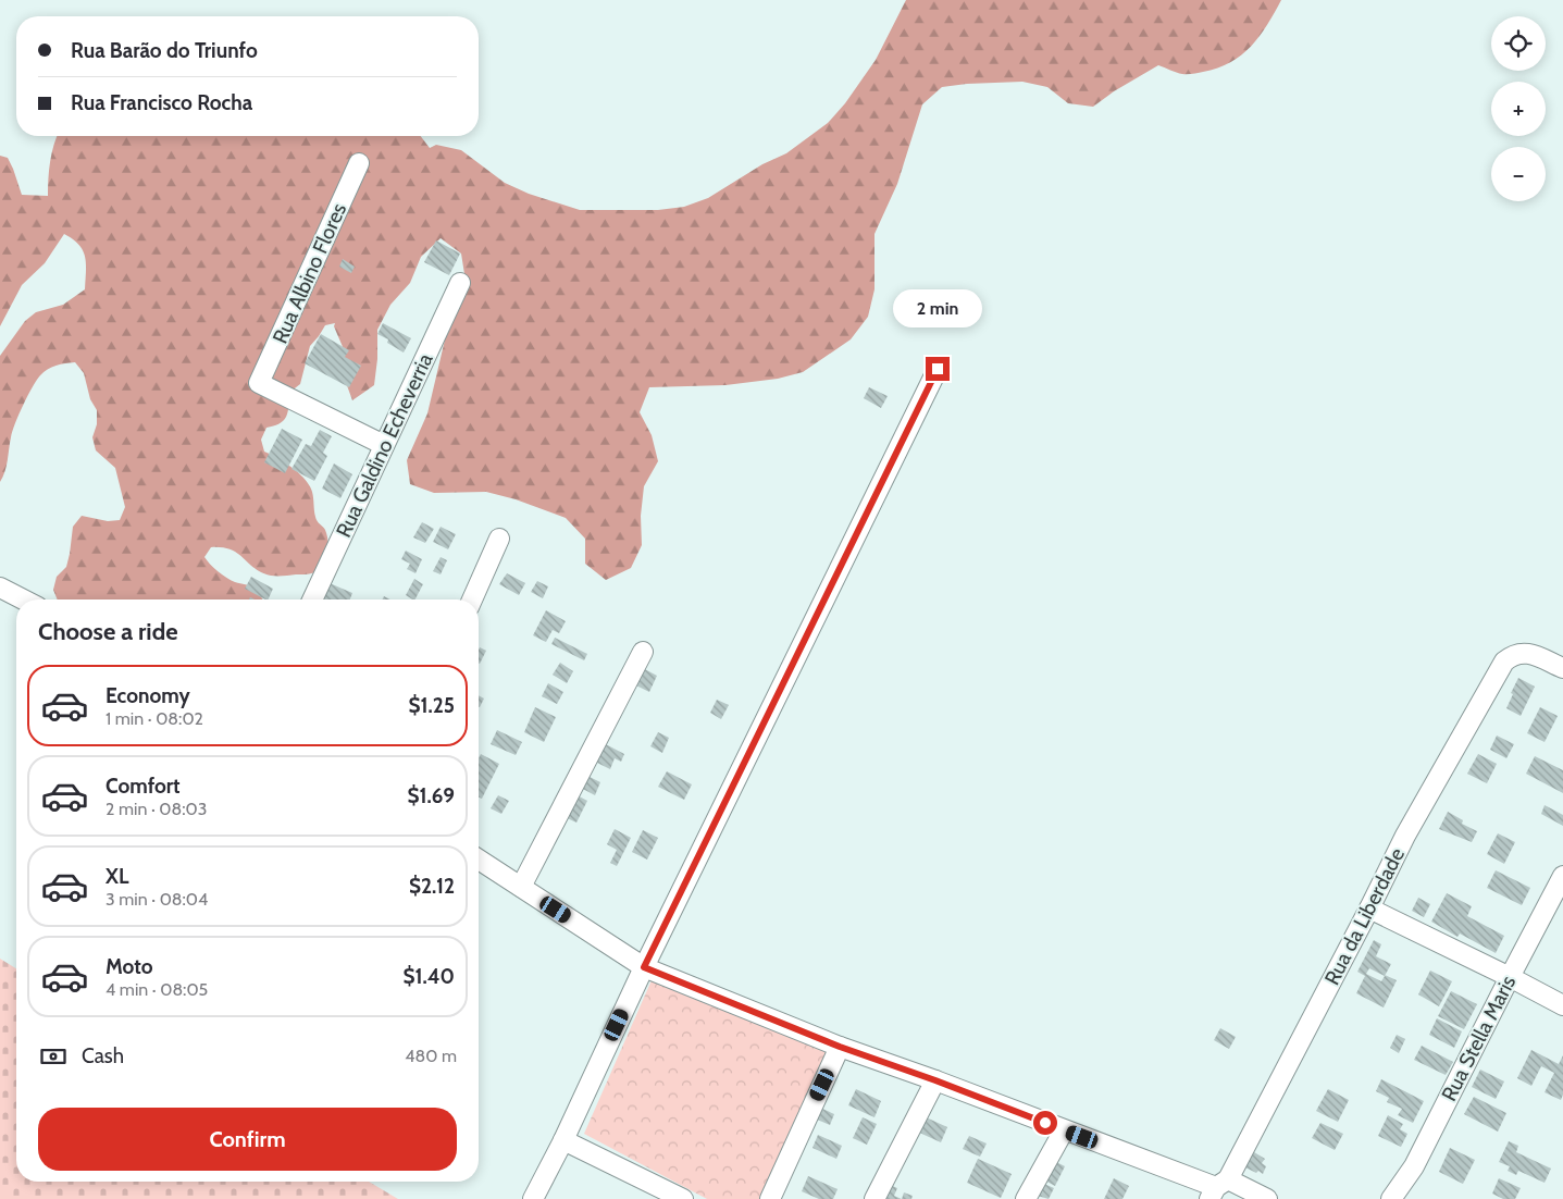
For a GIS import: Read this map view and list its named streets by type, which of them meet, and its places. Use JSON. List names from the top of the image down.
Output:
{
  "streets": {
    "street": [
      "Rua Albino Flores",
      "Rua Galdino Echeverria",
      "Rua da Liberdade",
      "Rua Stella Maris"
    ]
  },
  "crossings": [
    ["Rua Albino Flores", "Rua Galdino Echeverria"]
  ],
  "page": {
    "map_buttons": ["+", "−"],
    "banner": ["Rua Barão do Triunfo", "Rua Francisco Rocha"],
    "bubble": "2 min",
    "heading": "Choose a ride",
    "list": [
      {
        "name": "Economy",
        "note": "1 min · 08:02",
        "value": "$1.25"
      },
      {
        "name": "Comfort",
        "note": "2 min · 08:03",
        "value": "$1.69"
      },
      {
        "name": "XL",
        "note": "3 min · 08:04",
        "value": "$2.12"
      },
      {
        "name": "Moto",
        "note": "4 min · 08:05",
        "value": "$1.40"
      }
    ],
    "pay": ["Cash", "480 m"],
    "buttons": "Confirm"
  }
}
